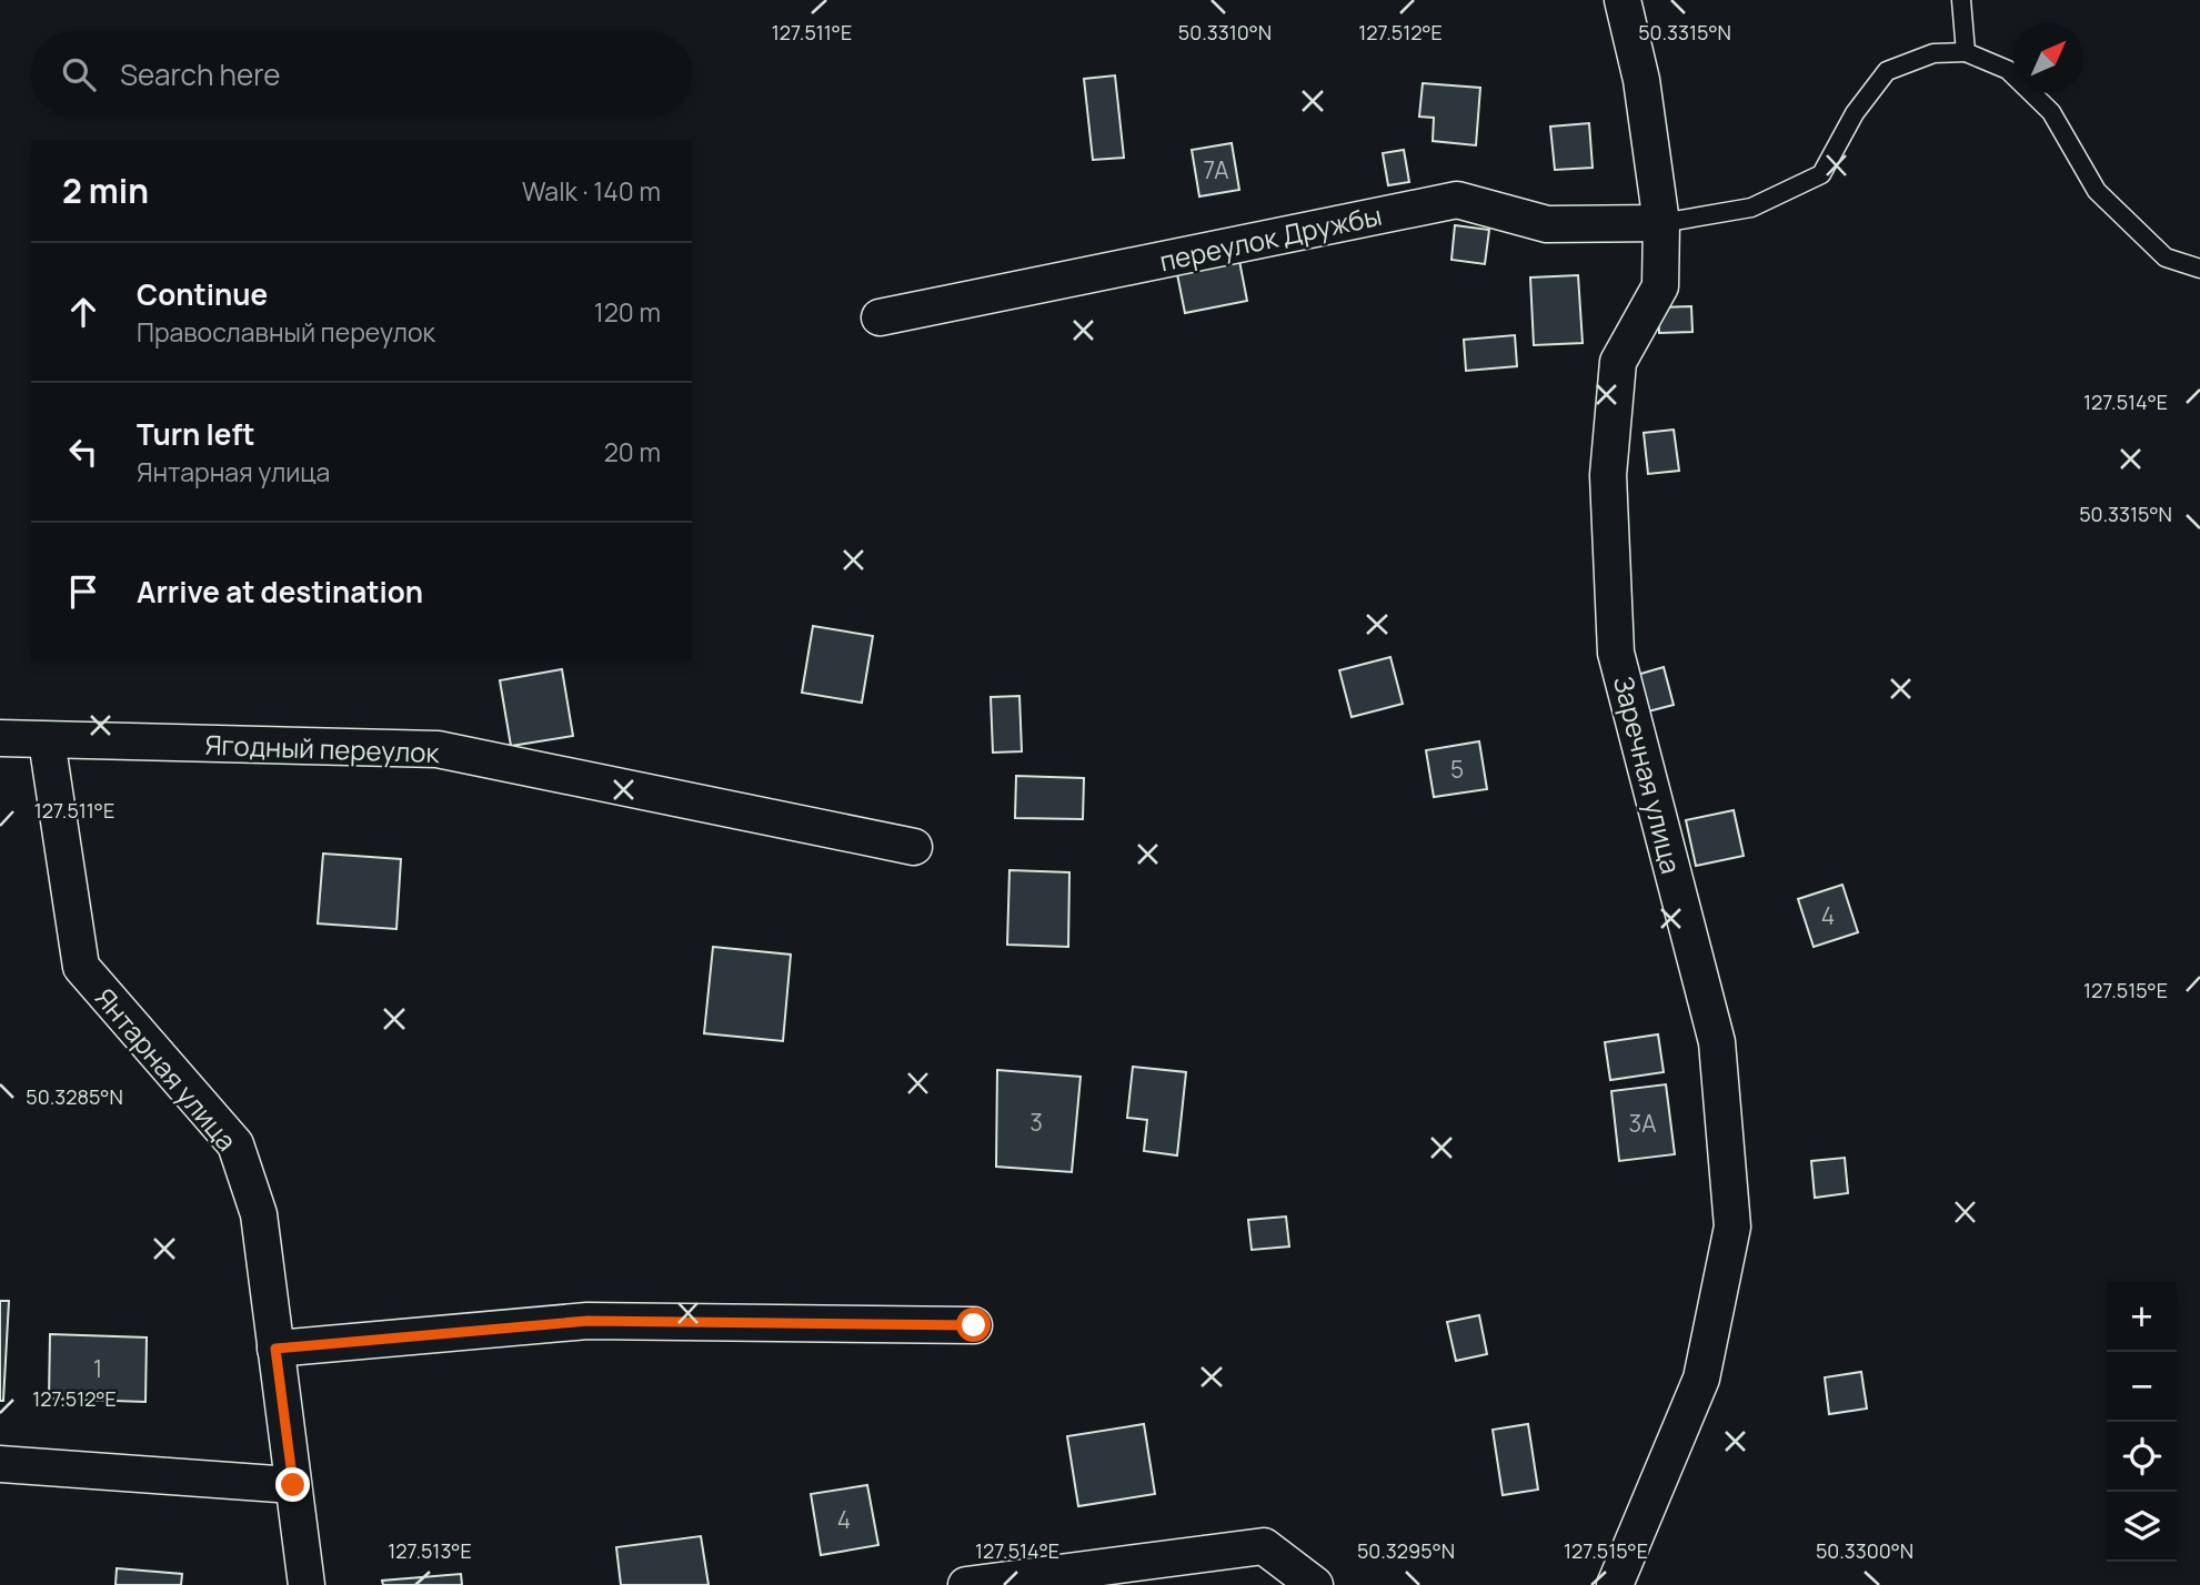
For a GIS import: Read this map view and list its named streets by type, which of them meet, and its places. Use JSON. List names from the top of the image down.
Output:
{
  "streets": {
    "street": [
      "переулок Дружбы",
      "Ягодный переулок",
      "Заречная улица",
      "Янтарная улица"
    ]
  },
  "crossings": [
    ["переулок Дружбы", "Заречная улица"],
    ["Ягодный переулок", "Янтарная улица"]
  ],
  "house_numbers": [
    "7А",
    "5",
    "4",
    "3",
    "3А",
    "1",
    "4"
  ],
  "north": "top right",
  "page": {
    "search": "Search here",
    "heading": ["2 min", "Walk · 140 m"],
    "list": [
      ["Continue", "Православный переулок", "120 m"],
      ["Turn left", "Янтарная улица", "20 m"],
      "Arrive at destination"
    ],
    "map_buttons": ["+", "−"]
  },
  "coordinates": [
    "127.511°E",
    "50.3310°N",
    "127.512°E",
    "50.3315°N",
    "127.514°E",
    "127.515°E",
    "50.3285°N",
    "127.513°E",
    "50.3300°N",
    "50.3295°N"
  ]
}
